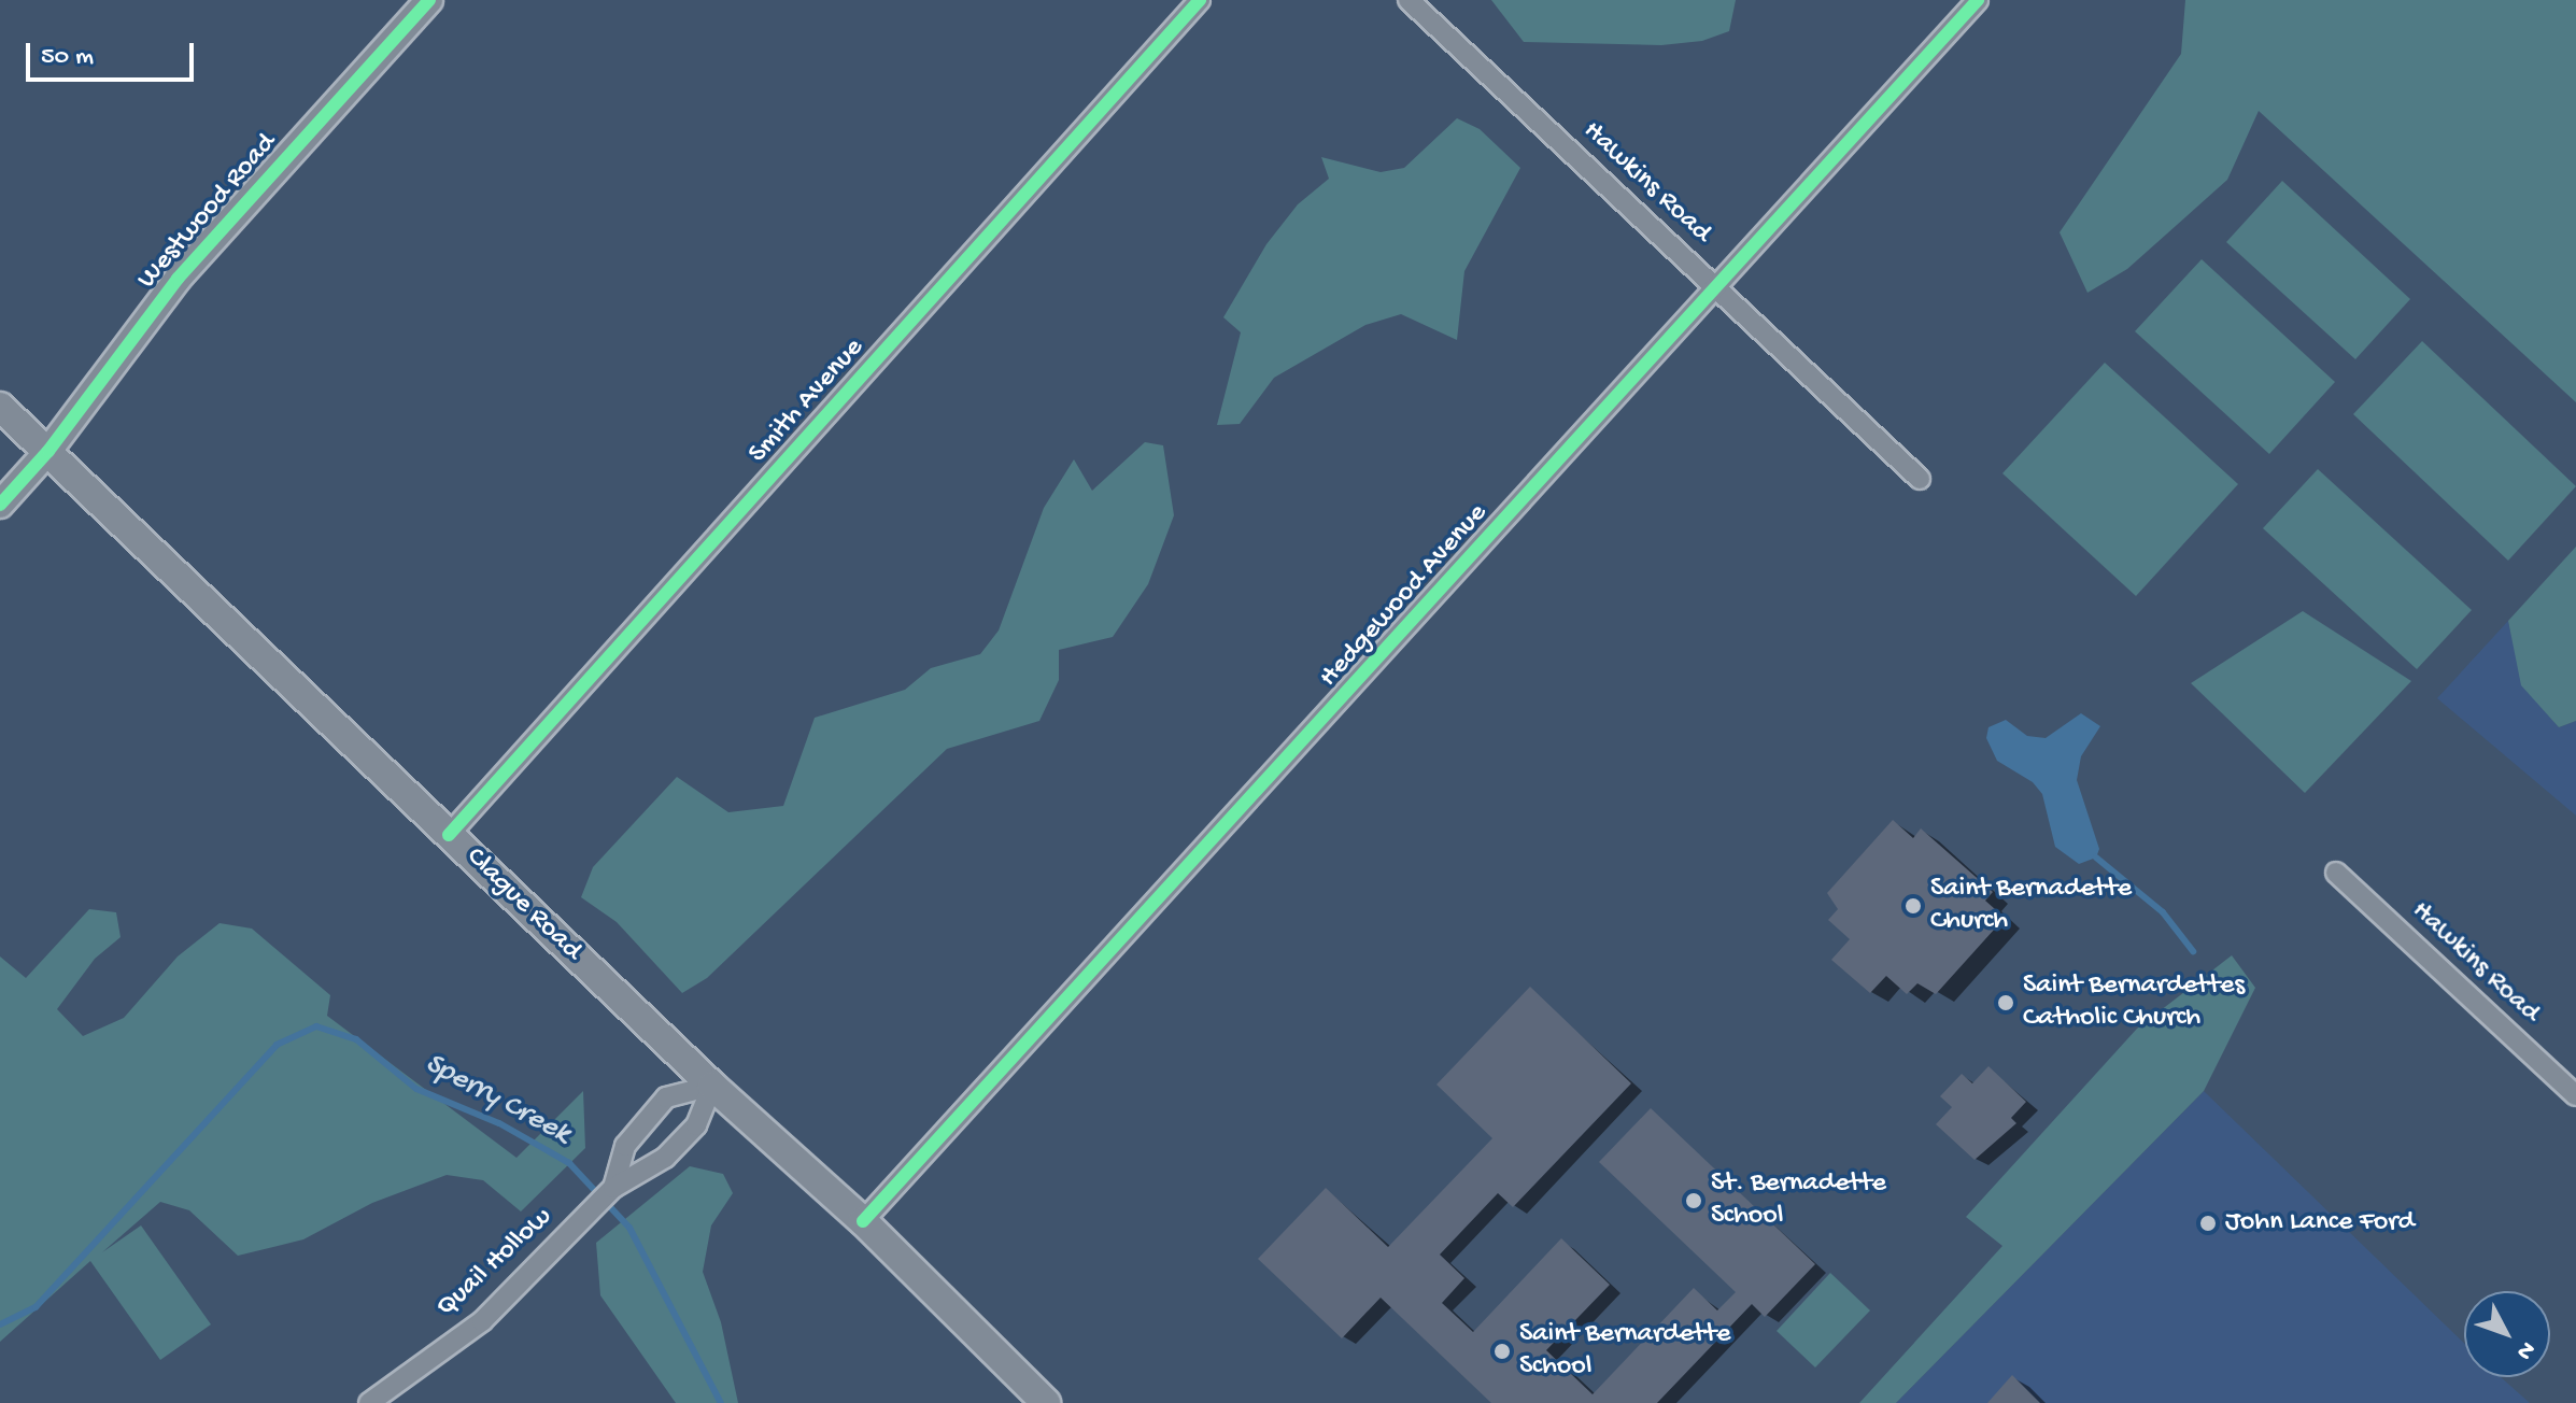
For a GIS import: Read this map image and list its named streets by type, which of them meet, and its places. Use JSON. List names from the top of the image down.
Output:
{
  "streets": {
    "main road": ["Clague Road"],
    "street": [
      "Hawkins Road",
      "Westwood Road",
      "Smith Avenue",
      "Hedgewood Avenue",
      "Quail Hollow"
    ]
  },
  "crossings": [
    ["Hawkins Road", "Hedgewood Avenue"],
    ["Westwood Road", "Clague Road"],
    ["Smith Avenue", "Clague Road"],
    ["Hedgewood Avenue", "Clague Road"],
    ["Clague Road", "Quail Hollow"]
  ],
  "water": ["Sperry Creek"],
  "places": [
    "Saint Bernadette Church",
    "Saint Bernardettes Catholic Church",
    "St. Bernadette School",
    "John Lance Ford",
    "Saint Bernardette School"
  ],
  "scale_bar": "50 m",
  "north": "bottom right"
}
